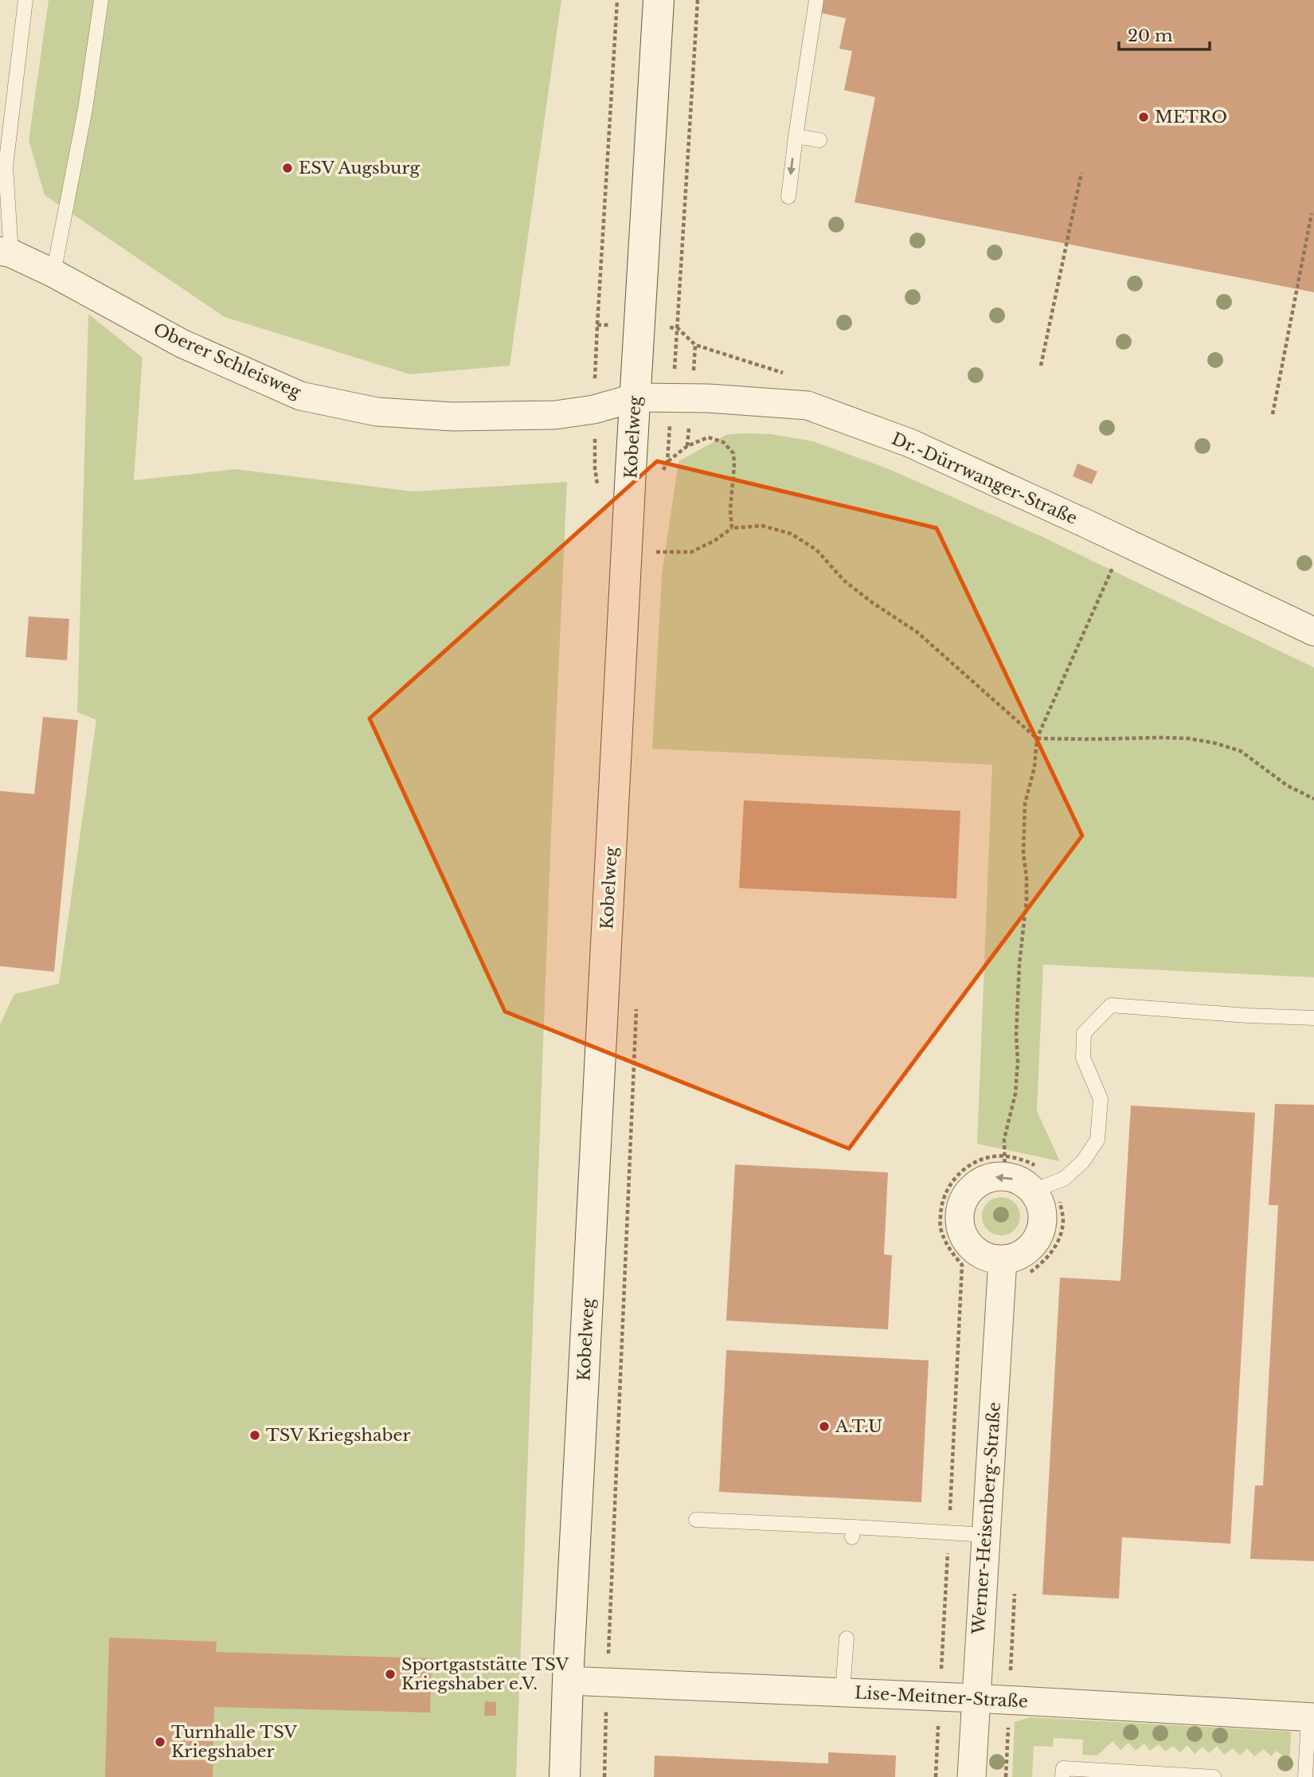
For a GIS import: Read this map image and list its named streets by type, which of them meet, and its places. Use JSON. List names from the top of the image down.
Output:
{
  "streets": {
    "main road": ["Kobelweg"],
    "street": [
      "Oberer Schleisweg",
      "Dr.-Dürrwanger-Straße",
      "Werner-Heisenberg-Straße",
      "Lise-Meitner-Straße"
    ]
  },
  "crossings": [
    ["Oberer Schleisweg", "Kobelweg"],
    ["Oberer Schleisweg", "Dr.-Dürrwanger-Straße"],
    ["Kobelweg", "Dr.-Dürrwanger-Straße"],
    ["Kobelweg", "Lise-Meitner-Straße"],
    ["Werner-Heisenberg-Straße", "Lise-Meitner-Straße"]
  ],
  "places": [
    "METRO",
    "ESV Augsburg",
    "A.T.U",
    "TSV Kriegshaber",
    "Sportgaststätte TSV Kriegshaber e.V.",
    "Turnhalle TSV Kriegshaber"
  ],
  "scale_bar": "20 m"
}
